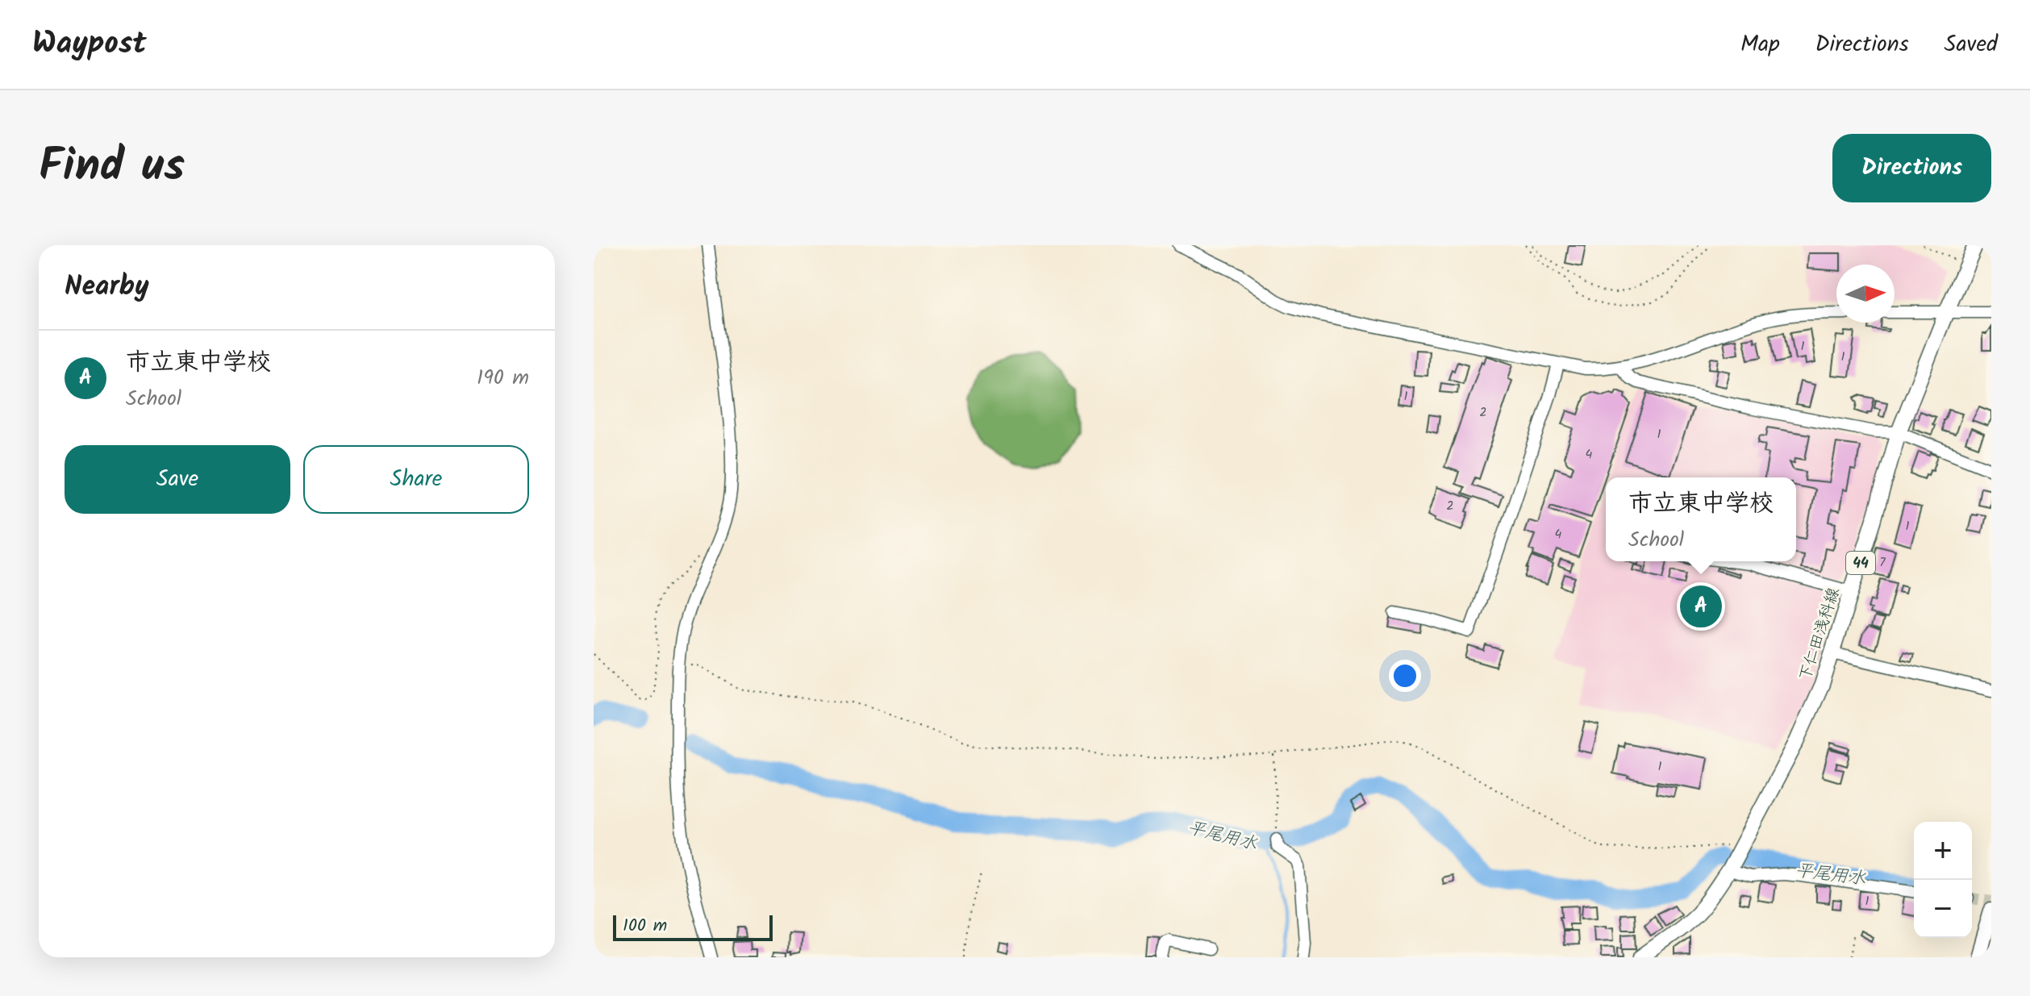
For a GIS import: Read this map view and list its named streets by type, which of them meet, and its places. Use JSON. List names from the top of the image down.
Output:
{
  "streets": {
    "main road": ["44", "下仁田浅科線"]
  },
  "water": ["平尾用水"],
  "house_numbers": [
    "1",
    "1",
    "1",
    "2",
    "1",
    "4",
    "2",
    "1",
    "4",
    "7",
    "1",
    "1"
  ],
  "scale_bar": "100 m",
  "north": "right",
  "page": {
    "header": "Waypost",
    "nav": ["Map", "Directions", "Saved"],
    "title": "Find us",
    "buttons": [
      "Directions",
      ["Save", "Share"]
    ],
    "heading": "Nearby",
    "list": [
      {
        "mark": "A",
        "name": "市立東中学校",
        "note": "School",
        "value": "190 m"
      }
    ],
    "popup": ["市立東中学校", "School"],
    "pins": "A",
    "map_buttons": ["+", "−"],
    "scale": "100 m"
  }
}
